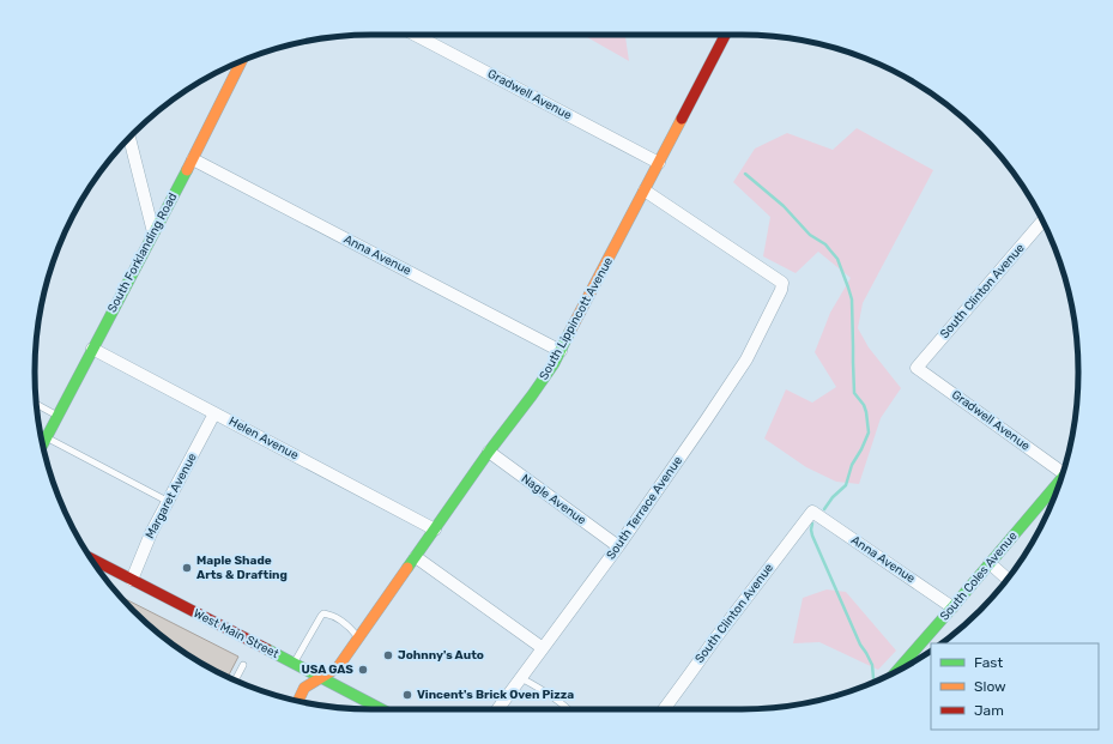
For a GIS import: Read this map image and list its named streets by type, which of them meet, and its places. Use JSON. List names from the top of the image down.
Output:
{
  "streets": {
    "street": [
      "Gradwell Avenue",
      "South Forklanding Road",
      "Anna Avenue",
      "South Clinton Avenue",
      "South Lippincott Avenue",
      "Helen Avenue",
      "Margaret Avenue",
      "Nagle Avenue",
      "South Terrace Avenue",
      "South Coles Avenue",
      "West Main Street"
    ]
  },
  "crossings": [
    ["Gradwell Avenue", "South Clinton Avenue"],
    ["Gradwell Avenue", "South Lippincott Avenue"],
    ["South Forklanding Road", "Anna Avenue"],
    ["South Forklanding Road", "Helen Avenue"],
    ["Anna Avenue", "South Clinton Avenue"],
    ["Anna Avenue", "South Lippincott Avenue"],
    ["Anna Avenue", "South Coles Avenue"],
    ["South Lippincott Avenue", "Helen Avenue"],
    ["South Lippincott Avenue", "Nagle Avenue"],
    ["South Lippincott Avenue", "South Terrace Avenue"],
    ["South Lippincott Avenue", "West Main Street"],
    ["Helen Avenue", "Margaret Avenue"],
    ["Margaret Avenue", "West Main Street"],
    ["Nagle Avenue", "South Terrace Avenue"]
  ],
  "places": [
    "Maple Shade Arts & Drafting",
    "Johnny's Auto",
    "USA GAS",
    "Vincent's Brick Oven Pizza"
  ],
  "legend": ["Fast", "Slow", "Jam"]
}
